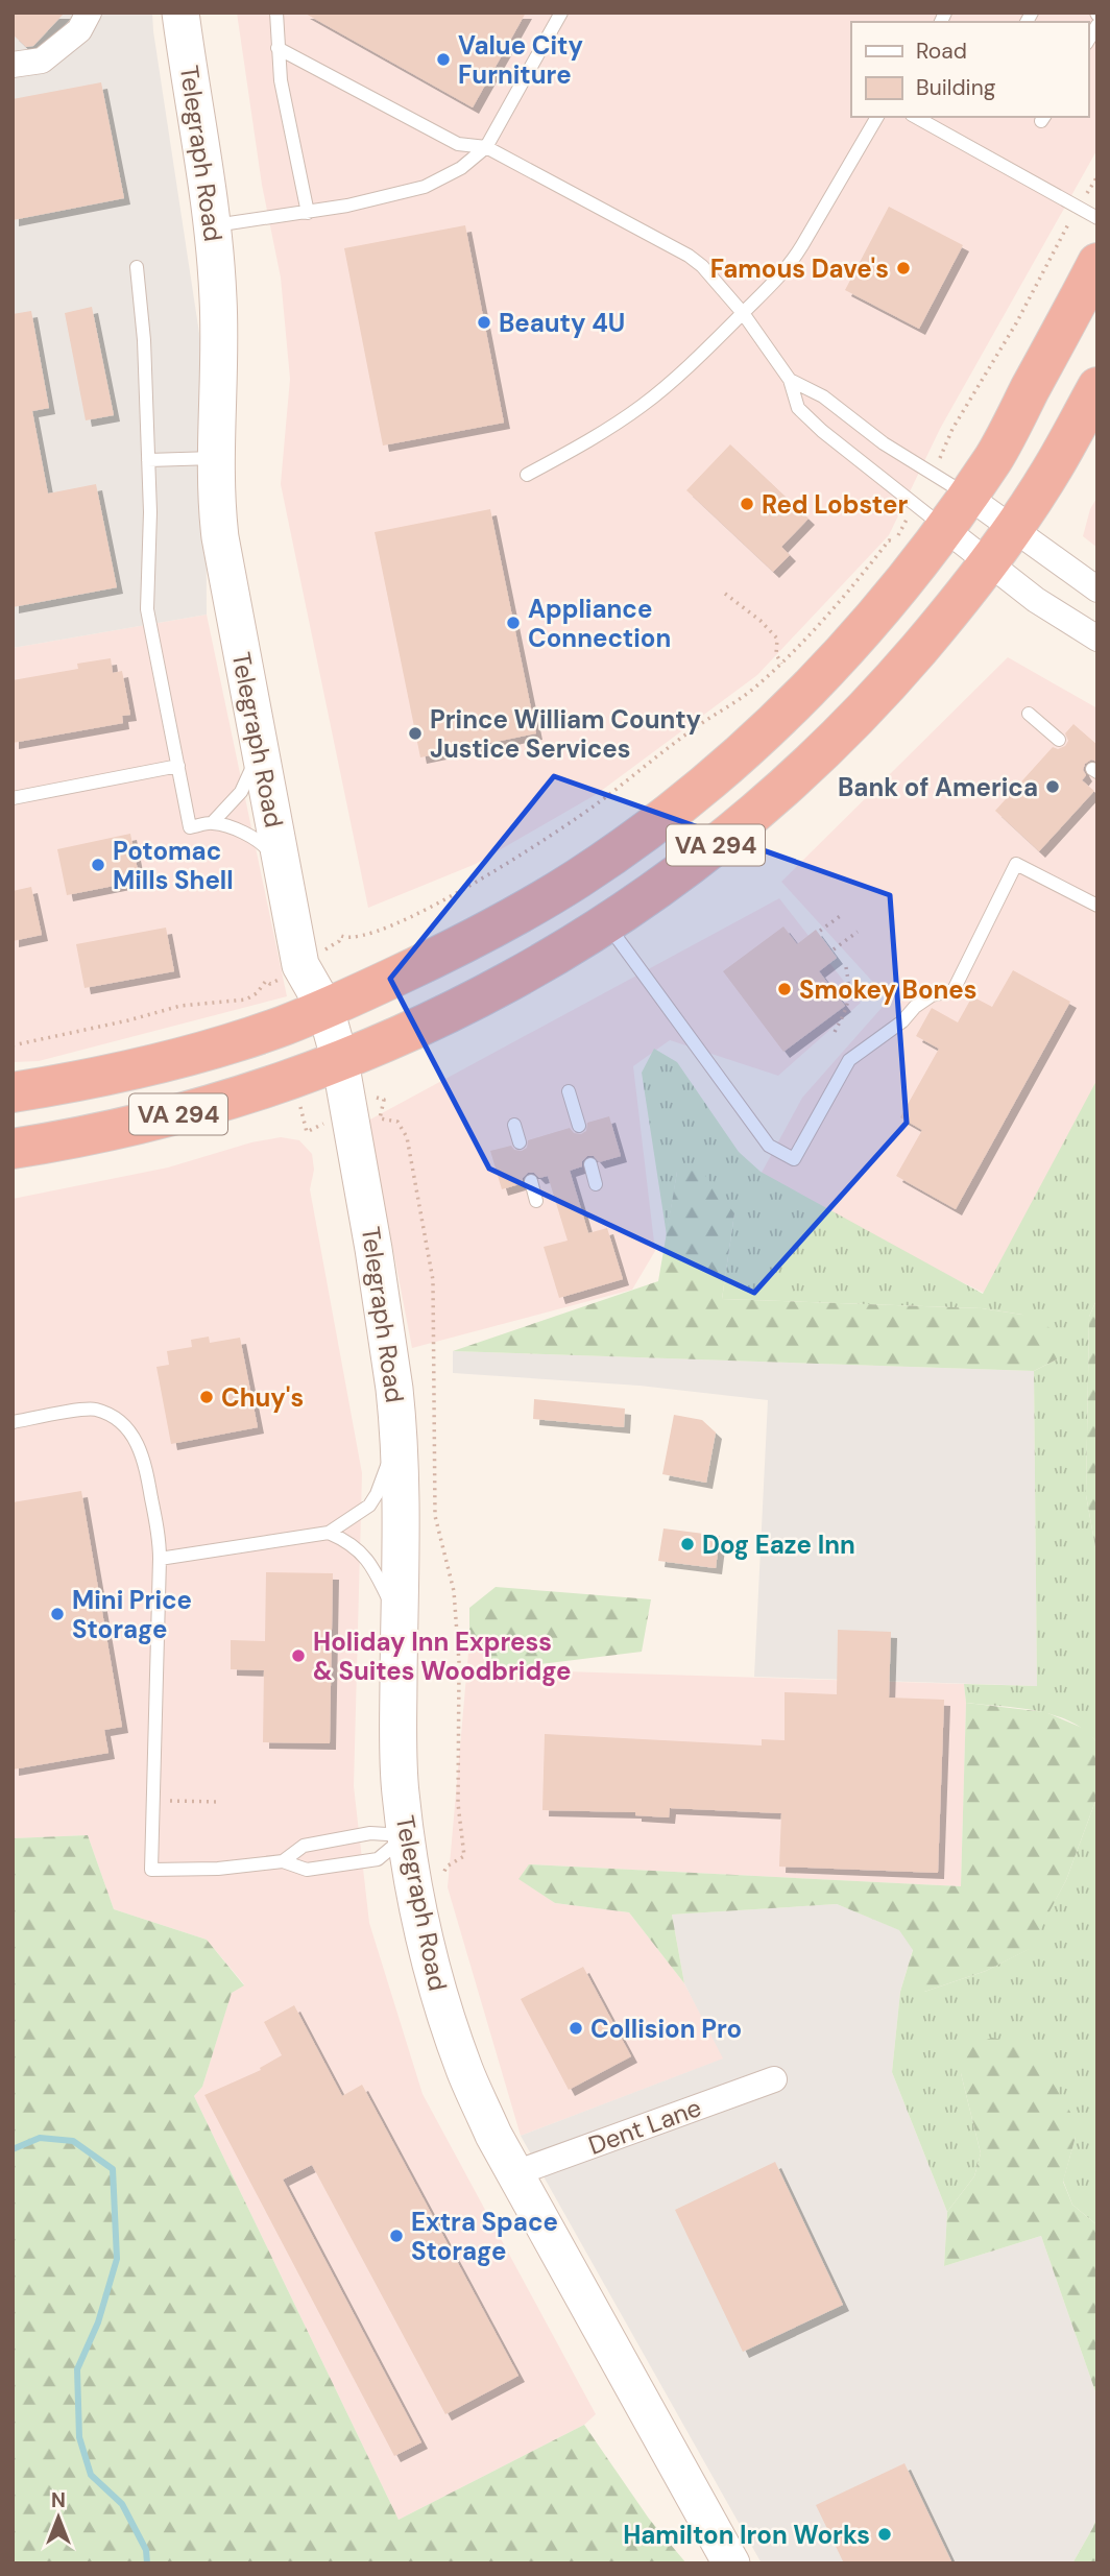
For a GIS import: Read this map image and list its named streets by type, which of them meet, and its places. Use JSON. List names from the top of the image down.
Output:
{
  "streets": {
    "highway": ["VA 294"],
    "main road": ["Telegraph Road"],
    "street": ["Dent Lane"]
  },
  "crossings": [
    ["Telegraph Road", "VA 294"],
    ["Telegraph Road", "Dent Lane"]
  ],
  "places": [
    "Value City Furniture",
    "Famous Dave's",
    "Beauty 4U",
    "Red Lobster",
    "Appliance Connection",
    "Prince William County Justice Services",
    "Bank of America",
    "Potomac Mills Shell",
    "Smokey Bones",
    "Chuy's",
    "Dog Eaze Inn",
    "Mini Price Storage",
    "Holiday Inn Express & Suites Woodbridge",
    "Collision Pro",
    "Extra Space Storage",
    "Hamilton Iron Works"
  ],
  "legend": ["Road", "Building"],
  "north": "top"
}
